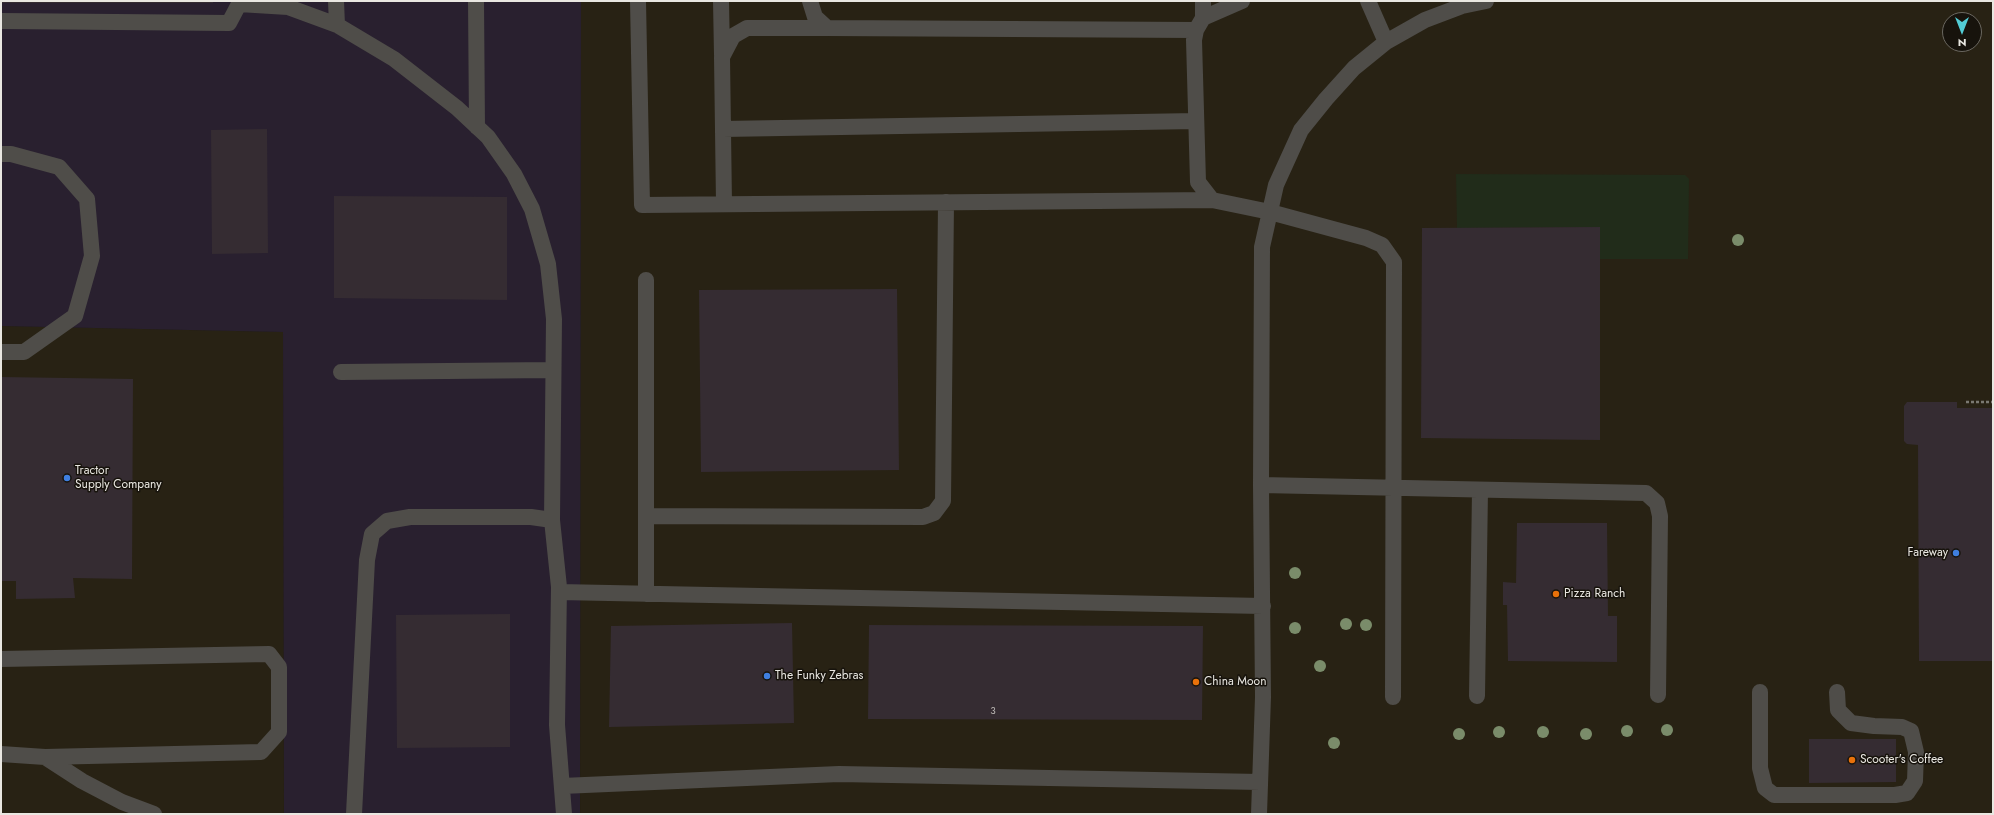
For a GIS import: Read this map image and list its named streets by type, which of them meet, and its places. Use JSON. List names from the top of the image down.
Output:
{
  "places": [
    "Tractor Supply Company",
    "Fareway",
    "Pizza Ranch",
    "The Funky Zebras",
    "China Moon",
    "Scooter's Coffee"
  ],
  "house_numbers": ["3"],
  "north": "bottom"
}
